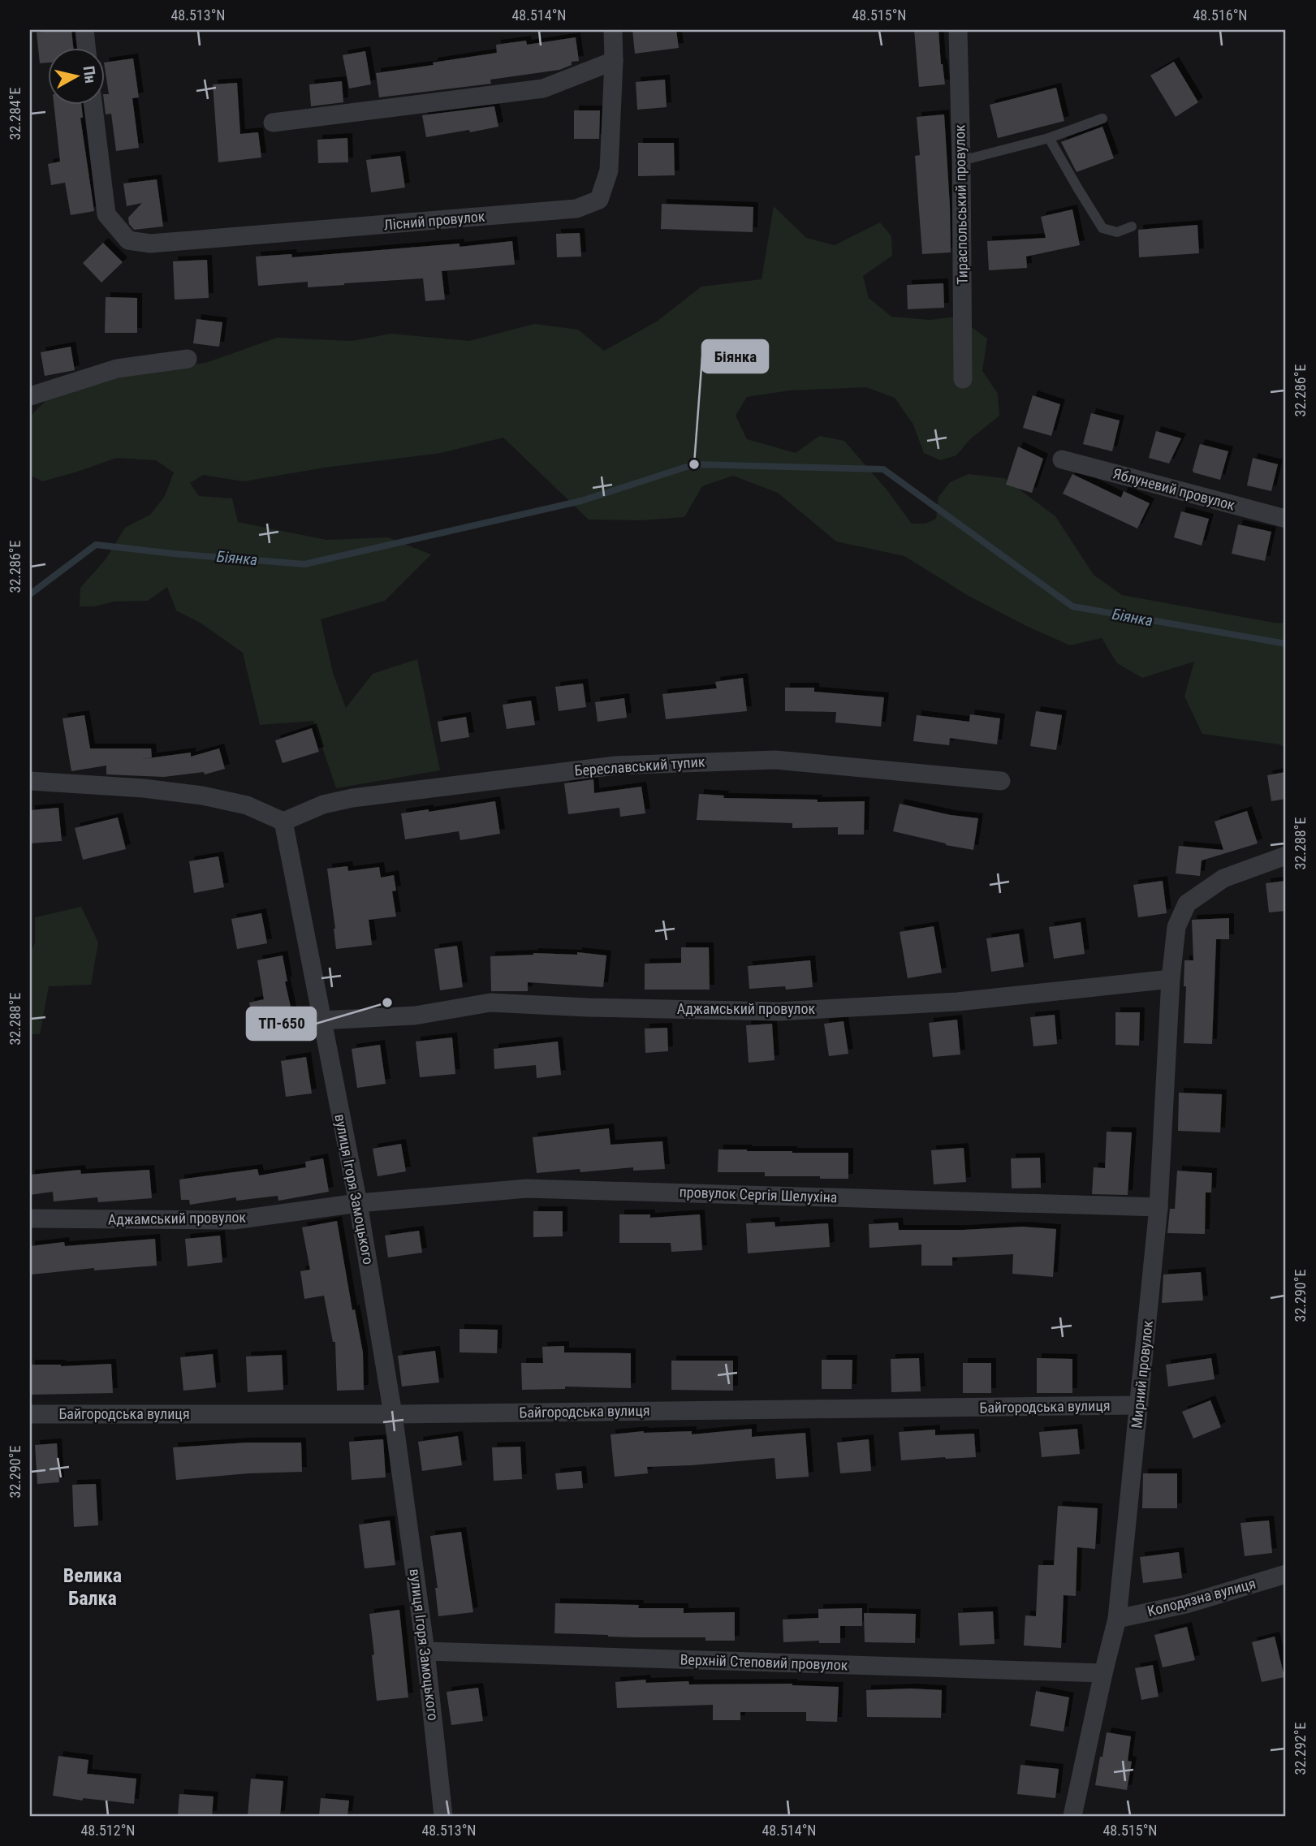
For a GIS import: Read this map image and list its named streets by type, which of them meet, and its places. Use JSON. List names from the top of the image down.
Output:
{
  "streets": {
    "street": [
      "Тираспольський провулок",
      "Лісний провулок",
      "Яблуневий провулок",
      "Береславський тупик",
      "Аджамський провулок",
      "вулиця Ігоря Замоцького",
      "провулок Сергія Шелухіна",
      "Мирний провулок",
      "Байгородська вулиця",
      "Колодязна вулиця",
      "Верхній Степовий провулок"
    ]
  },
  "crossings": [
    ["Береславський тупик", "вулиця Ігоря Замоцького"],
    ["Аджамський провулок", "вулиця Ігоря Замоцького"],
    ["Аджамський провулок", "провулок Сергія Шелухіна"],
    ["Аджамський провулок", "Мирний провулок"],
    ["вулиця Ігоря Замоцького", "провулок Сергія Шелухіна"],
    ["вулиця Ігоря Замоцького", "Байгородська вулиця"],
    ["вулиця Ігоря Замоцького", "Верхній Степовий провулок"],
    ["провулок Сергія Шелухіна", "Мирний провулок"],
    ["Мирний провулок", "Байгородська вулиця"],
    ["Мирний провулок", "Колодязна вулиця"],
    ["Мирний провулок", "Верхній Степовий провулок"]
  ],
  "districts": ["Велика Балка"],
  "water": ["Біянка"],
  "places": ["Біянка", "ТП-650"],
  "north": "right",
  "coordinates": [
    "48.513°N",
    "48.514°N",
    "48.515°N",
    "48.516°N",
    "32.284°E",
    "32.286°E",
    "32.288°E",
    "32.290°E",
    "32.292°E",
    "48.512°N"
  ]
}
